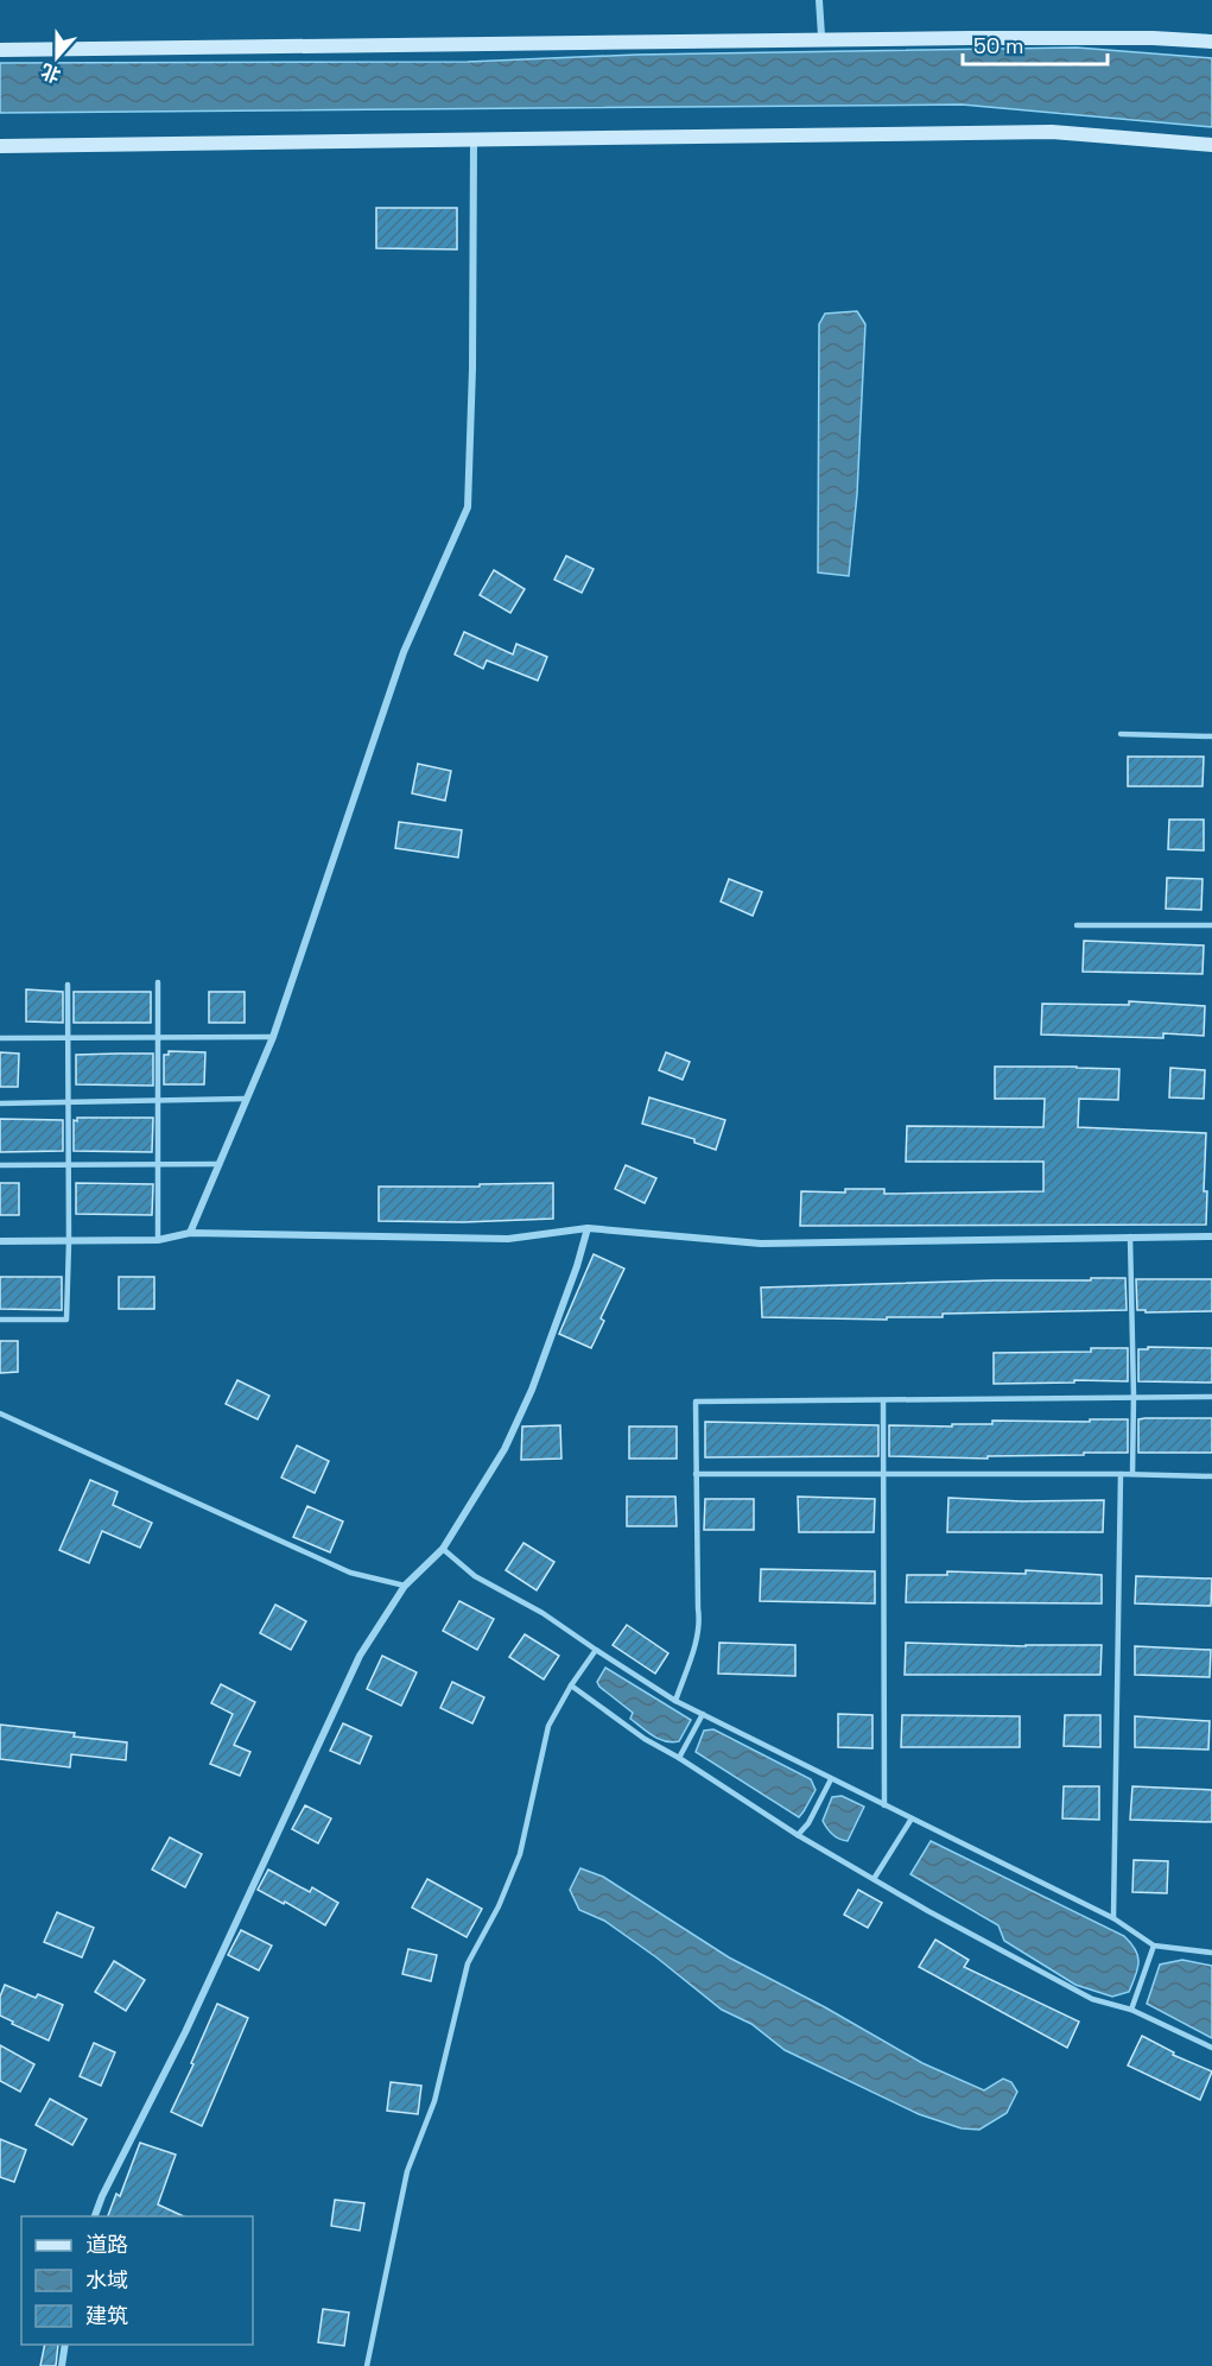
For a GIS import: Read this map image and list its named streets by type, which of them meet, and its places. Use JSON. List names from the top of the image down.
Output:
{
  "legend": ["道路", "水域", "建筑"],
  "scale_bar": "50 m",
  "north": "bottom"
}
